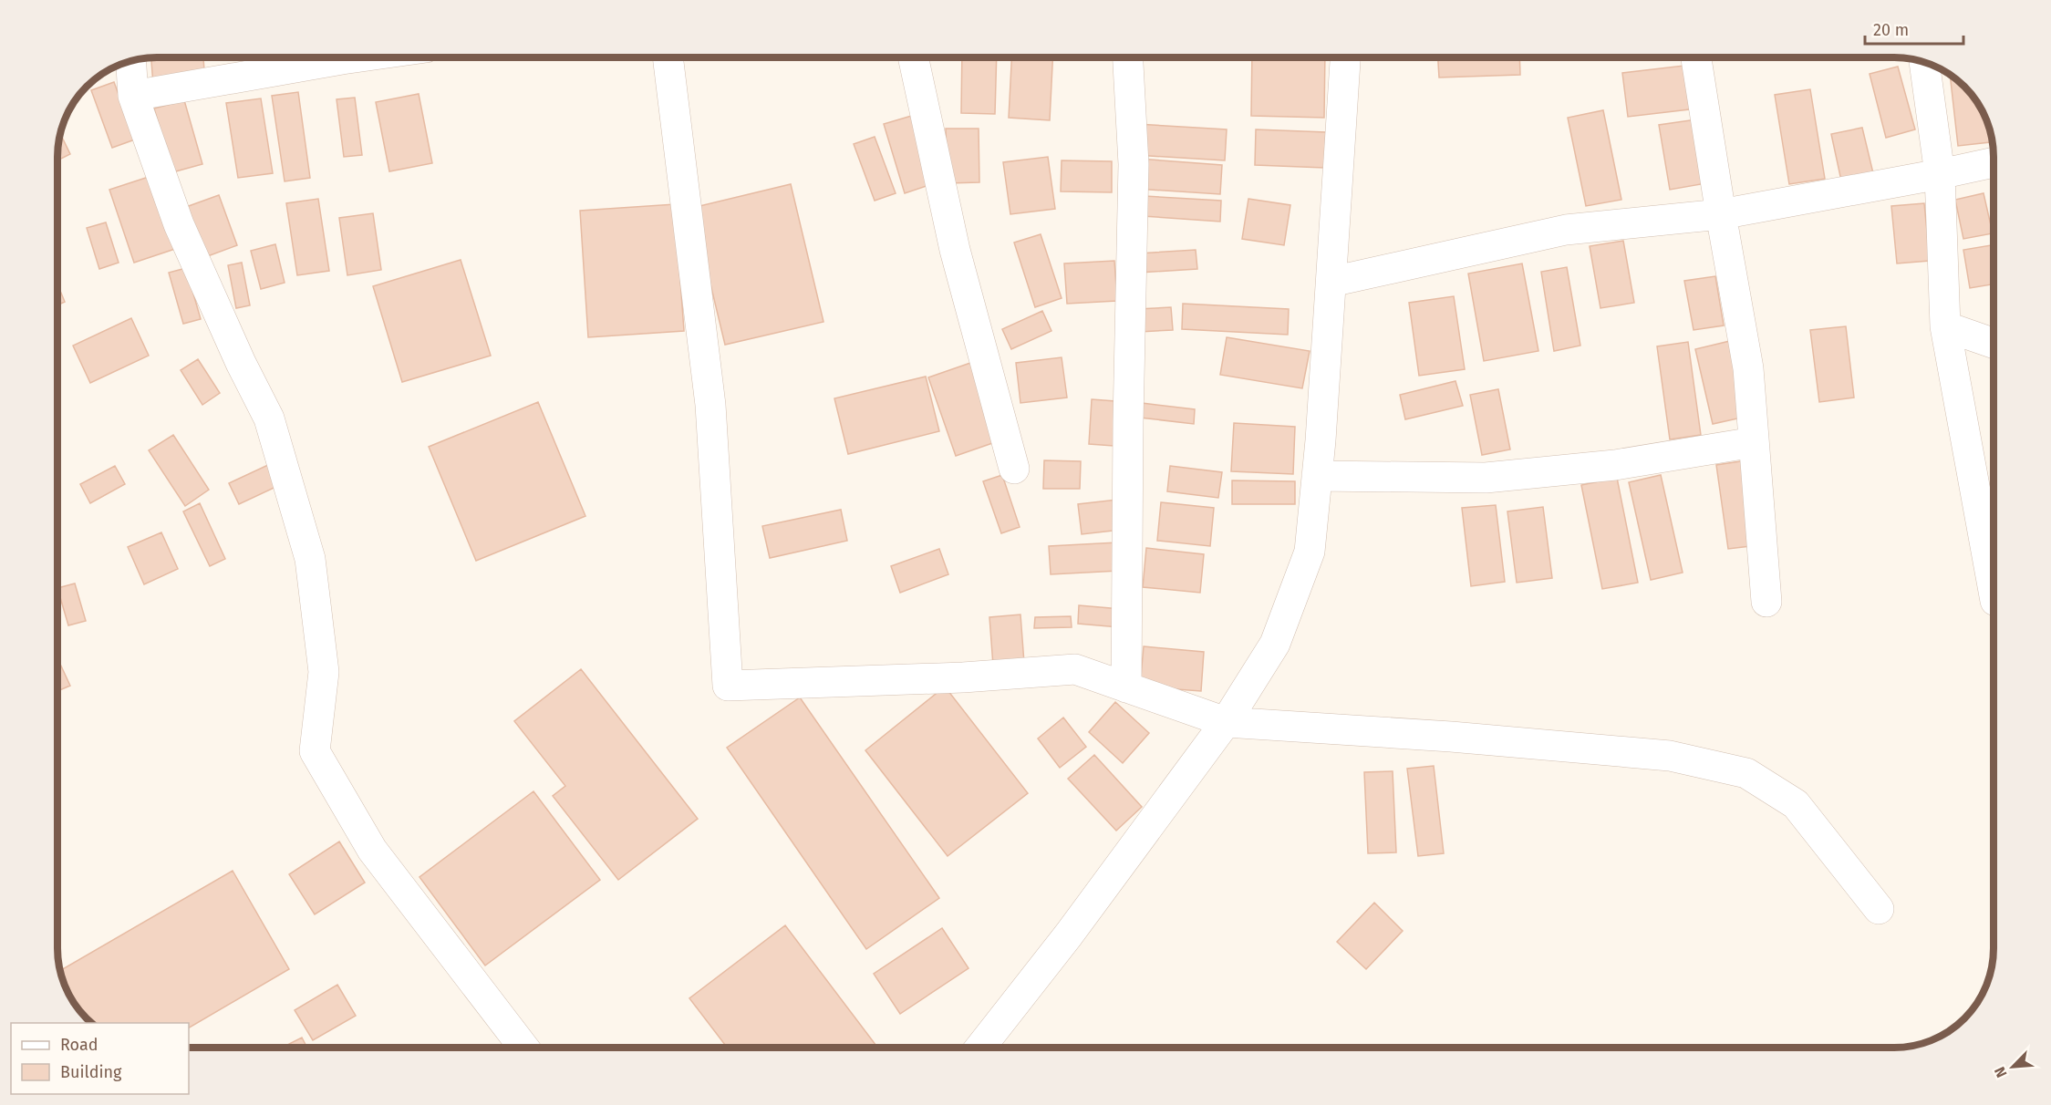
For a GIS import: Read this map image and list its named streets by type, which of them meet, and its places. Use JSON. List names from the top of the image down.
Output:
{
  "legend": ["Road", "Building"],
  "scale_bar": "20 m",
  "north": "bottom left"
}
